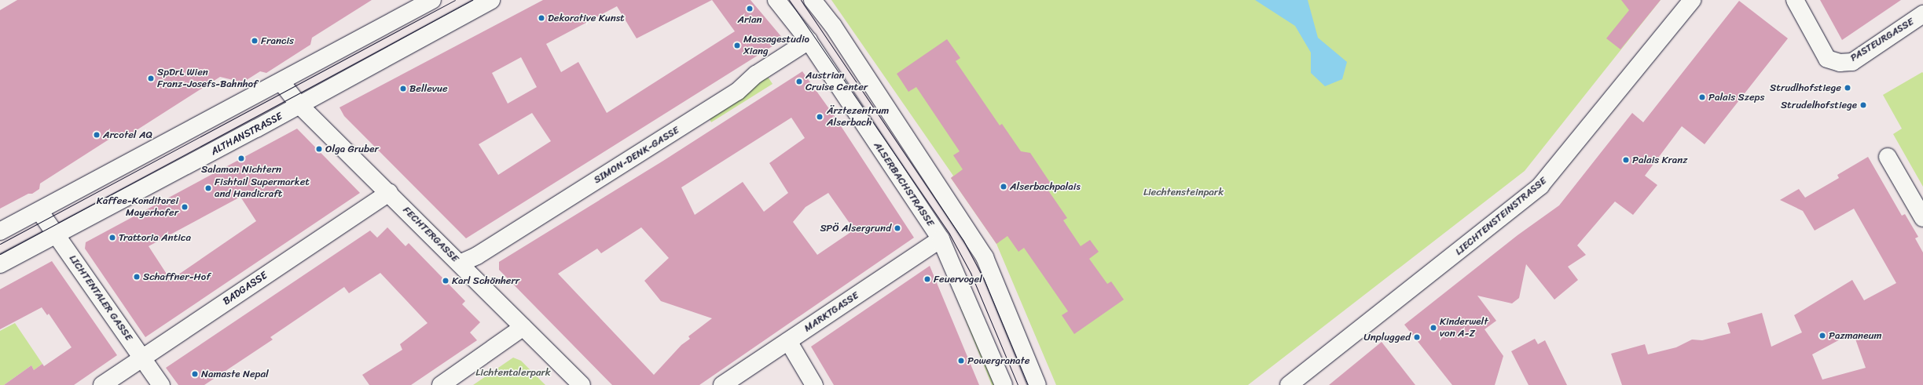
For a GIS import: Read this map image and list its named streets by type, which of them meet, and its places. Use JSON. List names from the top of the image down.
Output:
{
  "streets": {
    "street": [
      "PASTEURGASSE",
      "ALTHANSTRASSE",
      "SIMON-DENK-GASSE",
      "ALSERBACHSTRASSE",
      "LIECHTENSTEINSTRASSE",
      "FECHTERGASSE",
      "BADGASSE",
      "LICHTENTALER GASSE",
      "MARKTGASSE"
    ]
  },
  "crossings": [
    ["ALTHANSTRASSE", "FECHTERGASSE"],
    ["ALTHANSTRASSE", "LICHTENTALER GASSE"],
    ["SIMON-DENK-GASSE", "ALSERBACHSTRASSE"],
    ["SIMON-DENK-GASSE", "FECHTERGASSE"],
    ["ALSERBACHSTRASSE", "MARKTGASSE"],
    ["FECHTERGASSE", "BADGASSE"],
    ["BADGASSE", "LICHTENTALER GASSE"]
  ],
  "parks": ["Liechtensteinpark", "Lichtentalerpark"],
  "places": [
    "Arian",
    "Dekorative Kunst",
    "Francis",
    "Massagestudio Xiang",
    "SpDrL Wien Franz-Josefs-Bahnhof",
    "Austrian Cruise Center",
    "Strudlhofstiege",
    "Bellevue",
    "Palais Szeps",
    "Strudelhofstiege",
    "Ärztezentrum Alserbach",
    "Arcotel AQ",
    "Olga Gruber",
    "Salamon Nichtern",
    "Palais Kranz",
    "Alserbachpalais",
    "Fishtail Supermarket and Handicraft",
    "Kaffee-Konditorei Mayerhofer",
    "SPÖ Alsergrund",
    "Trattoria Antica",
    "Schaffner-Hof",
    "Feuervogel",
    "Karl Schönherr",
    "Kinderwelt von A-Z",
    "Pazmaneum",
    "Unplugged",
    "Powergranate",
    "Namaste Nepal"
  ]
}
